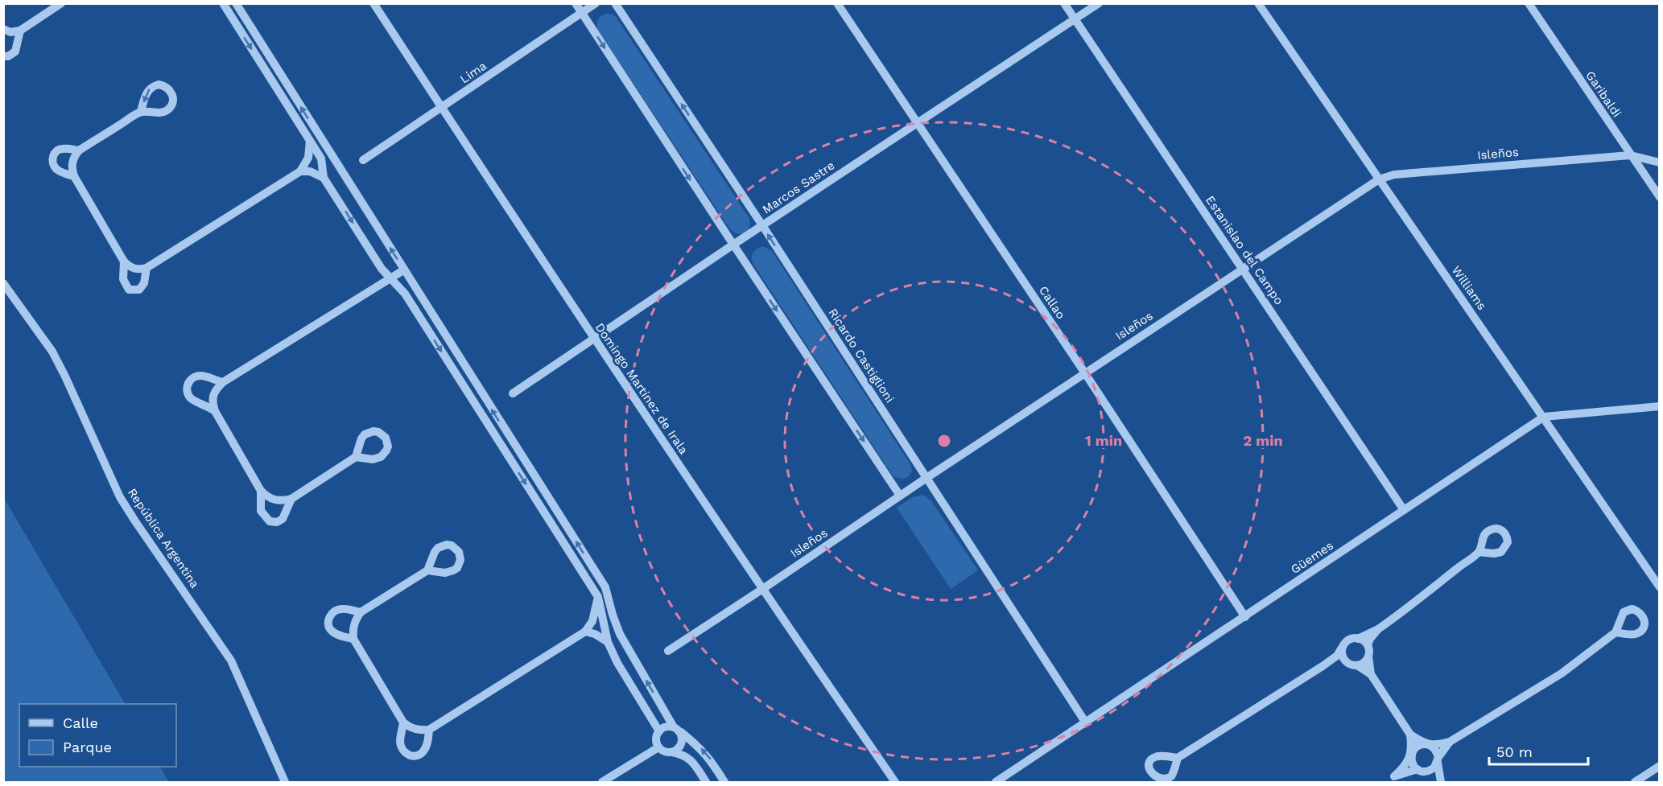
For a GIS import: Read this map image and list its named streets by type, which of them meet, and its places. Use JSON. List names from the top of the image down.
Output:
{
  "streets": {
    "street": [
      "Lima",
      "Garibaldi",
      "Isleños",
      "Marcos Sastre",
      "Estanislao del Campo",
      "Williams",
      "Callao",
      "Ricardo Castiglioni",
      "Domingo Martínez de Irala",
      "República Argentina",
      "Güemes"
    ]
  },
  "crossings": [
    ["Lima", "Domingo Martínez de Irala"],
    ["Garibaldi", "Isleños"],
    ["Isleños", "Estanislao del Campo"],
    ["Isleños", "Williams"],
    ["Isleños", "Callao"],
    ["Isleños", "Ricardo Castiglioni"],
    ["Isleños", "Domingo Martínez de Irala"],
    ["Marcos Sastre", "Estanislao del Campo"],
    ["Marcos Sastre", "Callao"],
    ["Marcos Sastre", "Ricardo Castiglioni"],
    ["Marcos Sastre", "Domingo Martínez de Irala"],
    ["Estanislao del Campo", "Güemes"],
    ["Williams", "Güemes"],
    ["Callao", "Güemes"],
    ["Ricardo Castiglioni", "Güemes"]
  ],
  "legend": ["Calle", "Parque"],
  "scale_bar": "50 m",
  "rings": ["1 min", "2 min"]
}
